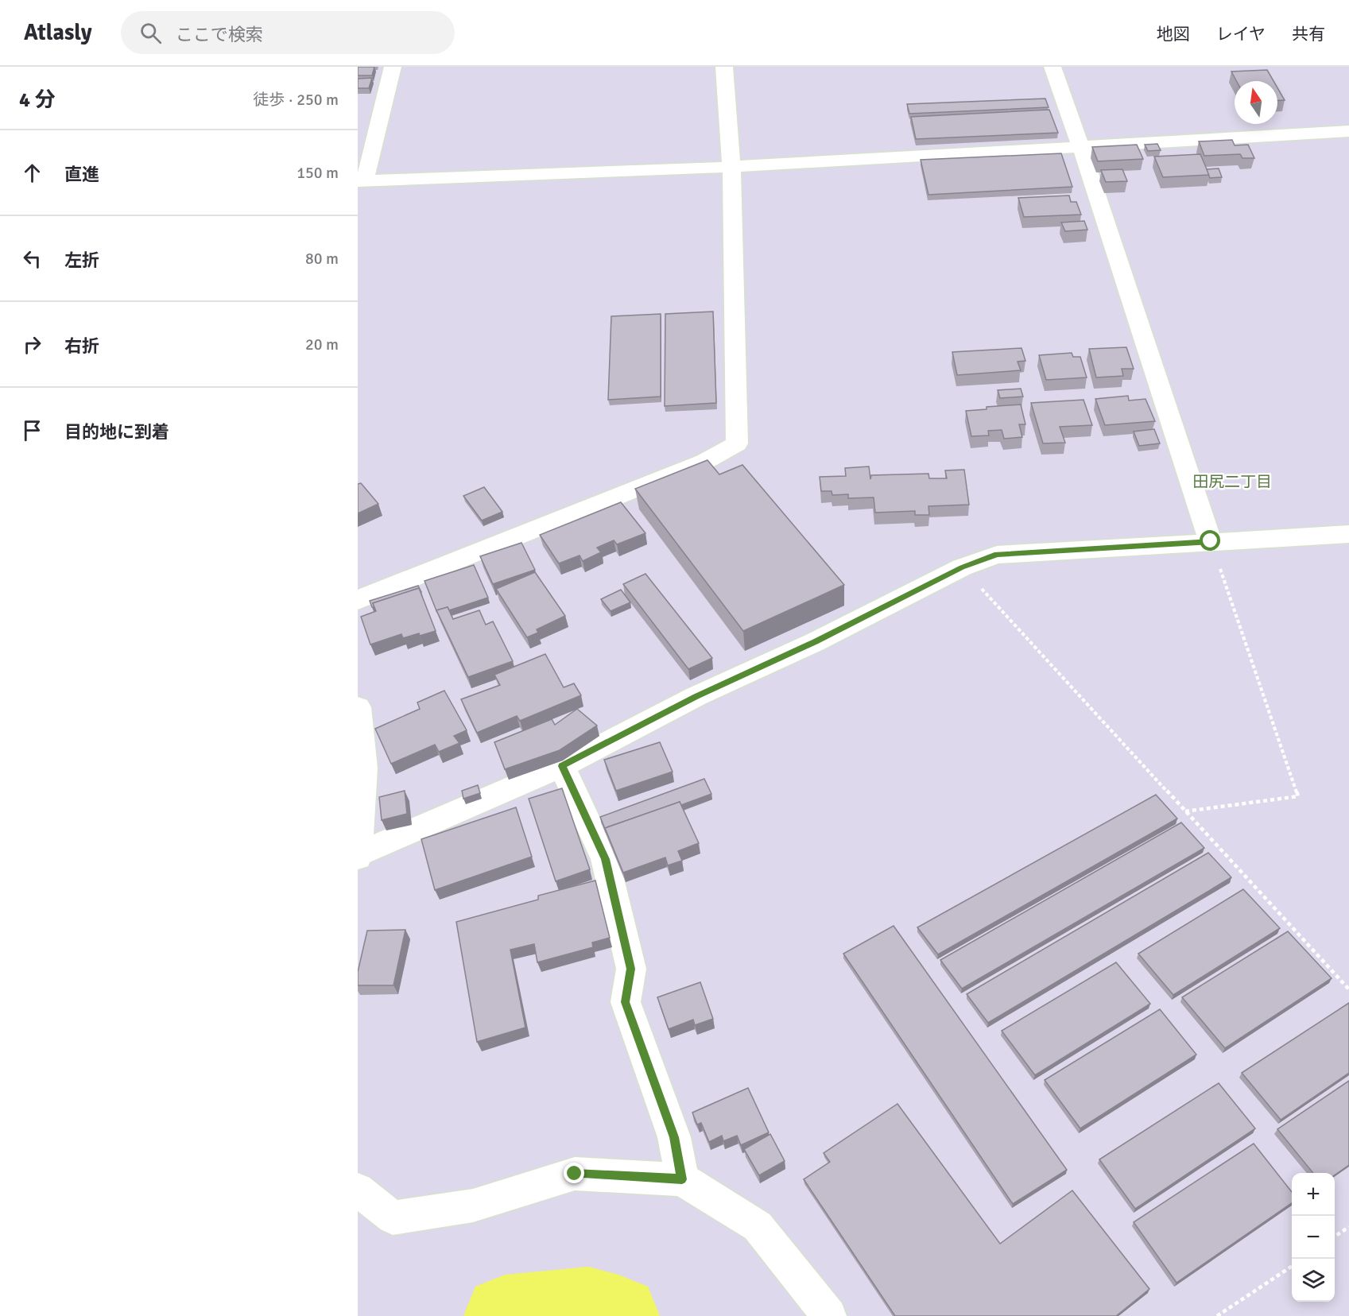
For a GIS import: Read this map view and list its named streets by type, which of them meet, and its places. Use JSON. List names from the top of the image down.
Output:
{
  "districts": ["田尻二丁目"],
  "north": "top",
  "page": {
    "header": "Atlasly",
    "search": "ここで検索",
    "nav": ["地図", "レイヤ", "共有"],
    "heading": ["4 分", "徒歩 · 250 m"],
    "list": [
      ["直進", "150 m"],
      ["左折", "80 m"],
      ["右折", "20 m"],
      "目的地に到着"
    ],
    "map_buttons": ["+", "−"]
  }
}
